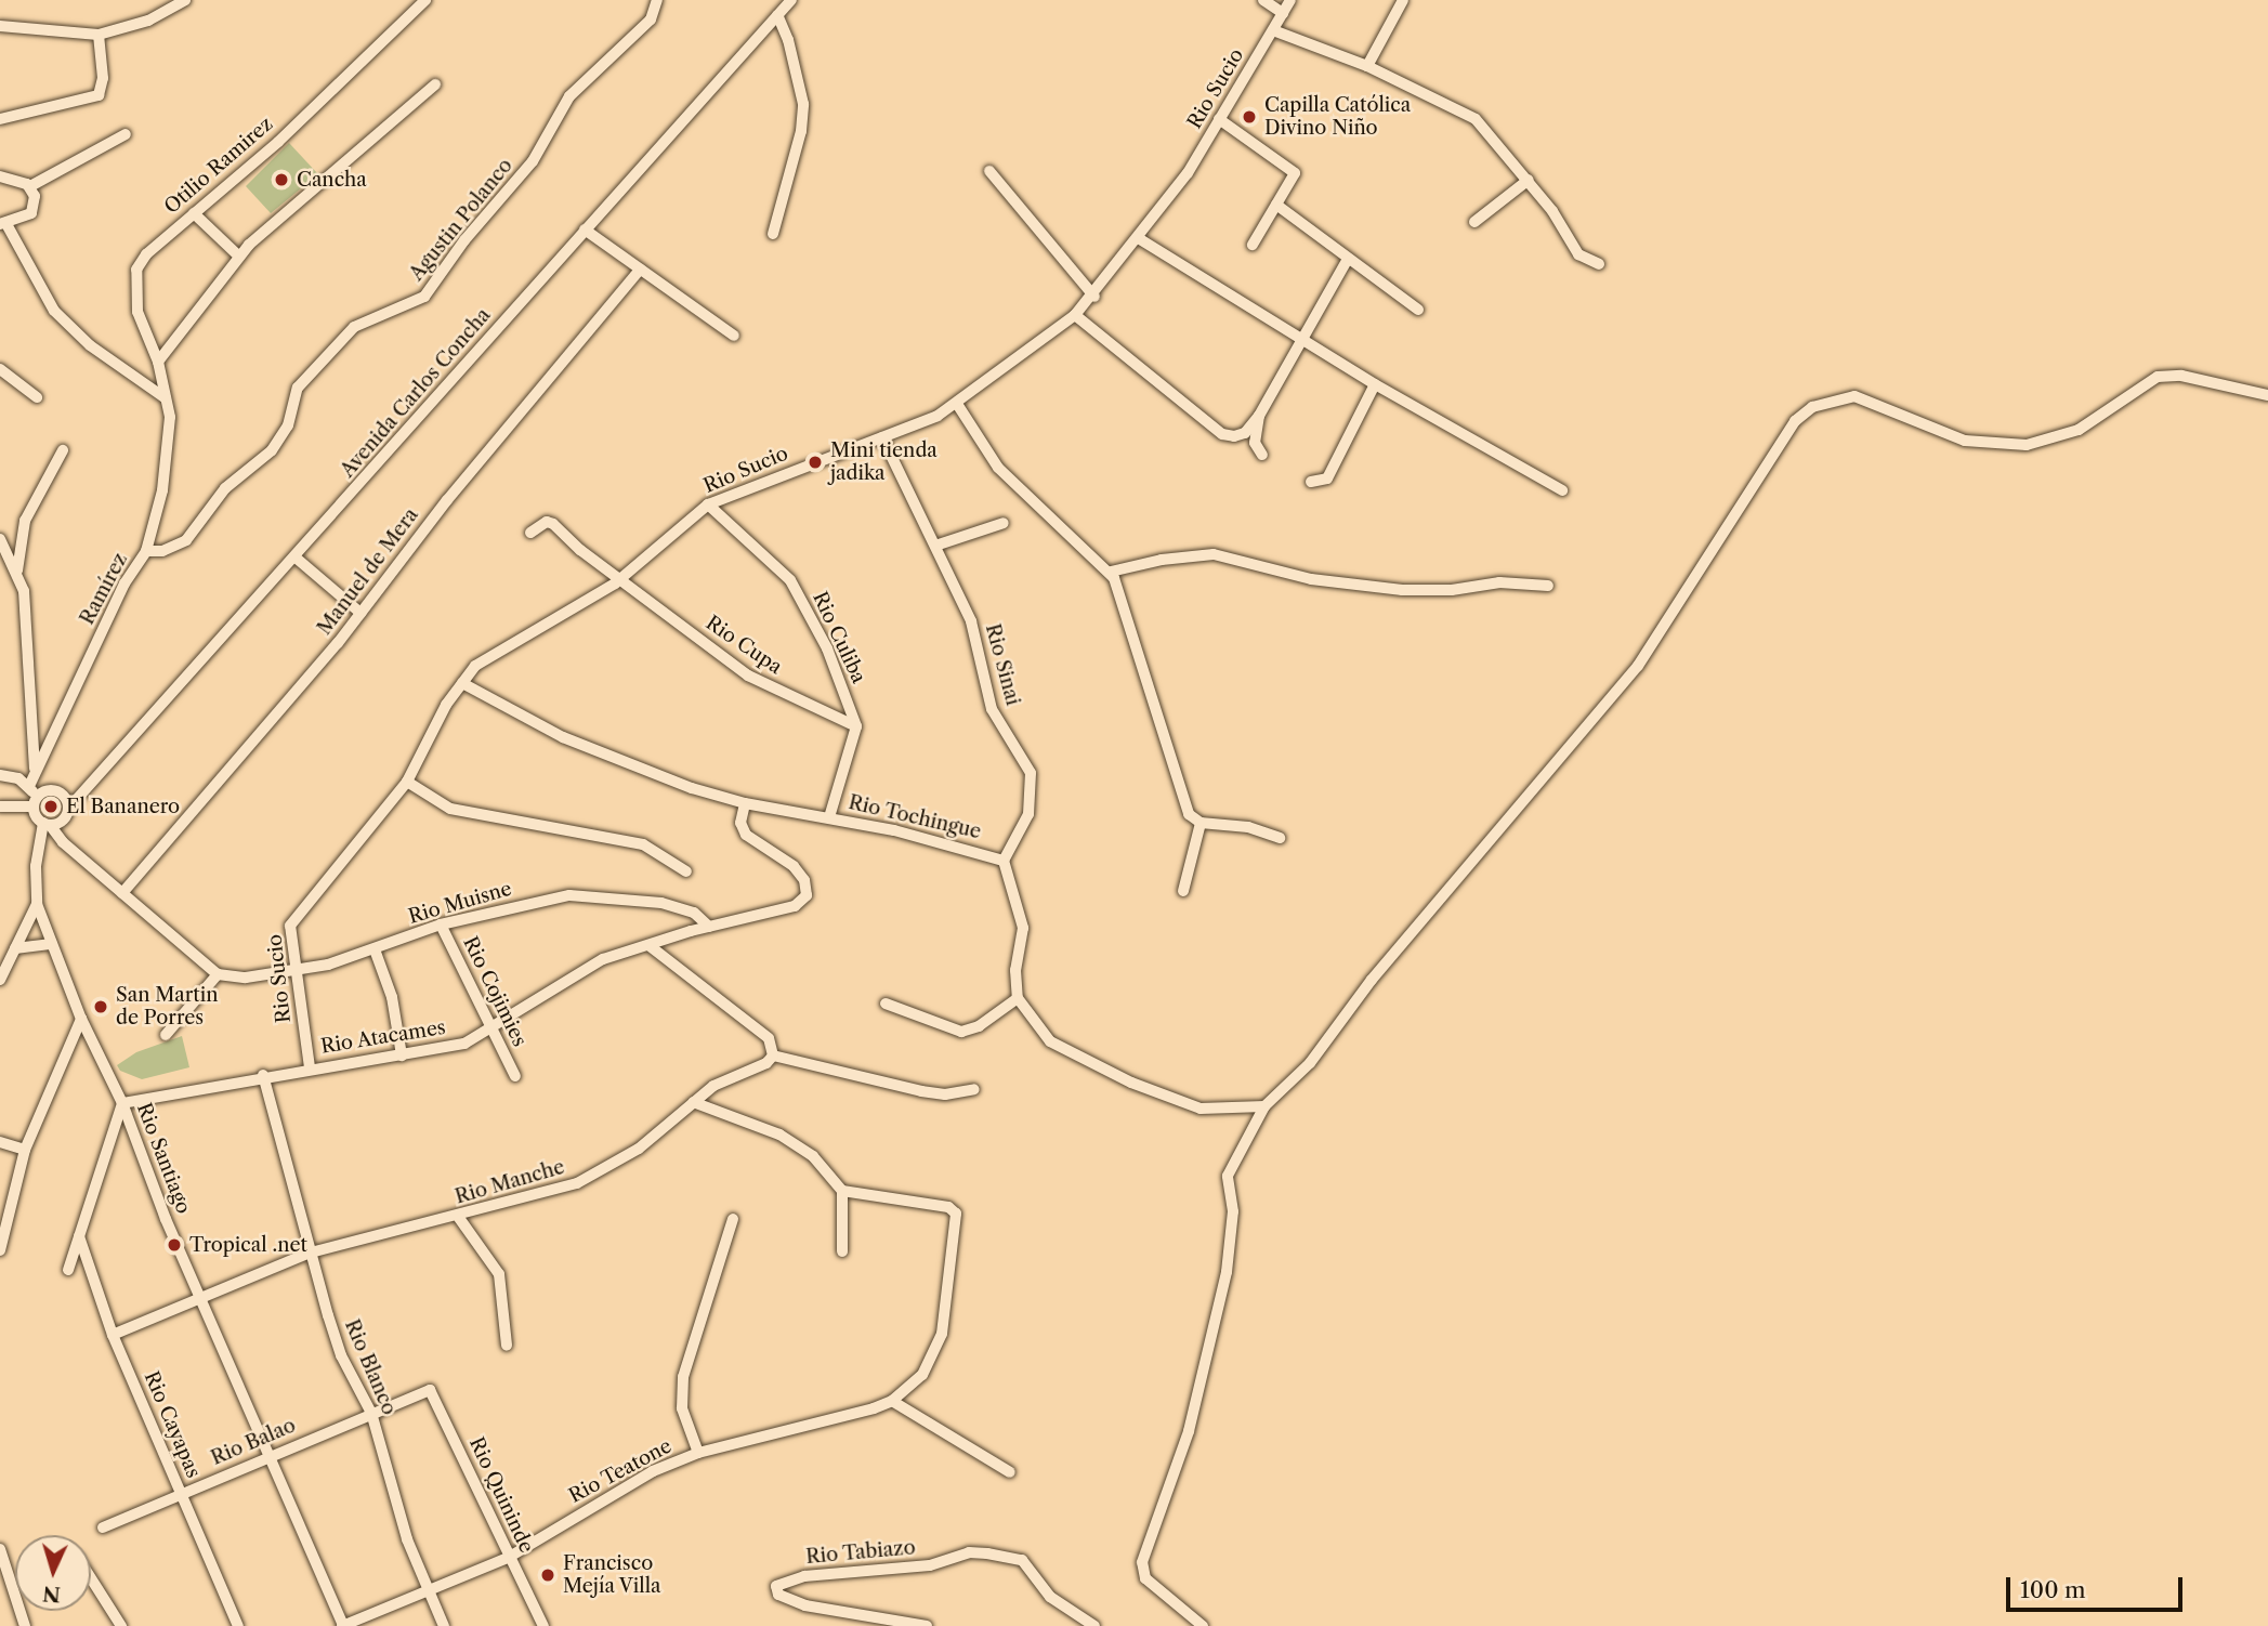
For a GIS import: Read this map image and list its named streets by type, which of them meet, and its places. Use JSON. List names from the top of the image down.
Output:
{
  "streets": {
    "street": [
      "Rio Sucio",
      "Otilio Ramirez",
      "Agustin Polanco",
      "Avenida Carlos Concha",
      "Manuel de Mera",
      "Ramírez",
      "Rio Culiba",
      "Rio Cupa",
      "Rio Sinai",
      "Rio Tochingue",
      "Rio Muisne",
      "Rio Cojimies",
      "Rio Atacames",
      "Rio Santiago",
      "Rio Manche",
      "Rio Blanco",
      "Rio Cayapas",
      "Rio Balao",
      "Rio Teatone",
      "Rio Quininde",
      "Rio Tabiazo"
    ]
  },
  "crossings": [
    ["Rio Sucio", "Rio Culiba"],
    ["Rio Sucio", "Rio Cupa"],
    ["Rio Sucio", "Rio Sinai"],
    ["Rio Sucio", "Rio Tochingue"],
    ["Rio Sucio", "Rio Muisne"],
    ["Rio Sucio", "Rio Atacames"],
    ["Otilio Ramirez", "Ramírez"],
    ["Agustin Polanco", "Ramírez"],
    ["Avenida Carlos Concha", "Rio Santiago"],
    ["Rio Culiba", "Rio Cupa"],
    ["Rio Sinai", "Rio Tochingue"],
    ["Rio Tochingue", "Rio Atacames"],
    ["Rio Muisne", "Rio Cojimies"],
    ["Rio Muisne", "Rio Atacames"],
    ["Rio Cojimies", "Rio Atacames"],
    ["Rio Atacames", "Rio Santiago"],
    ["Rio Atacames", "Rio Blanco"],
    ["Rio Santiago", "Rio Manche"],
    ["Rio Santiago", "Rio Balao"],
    ["Rio Santiago", "Rio Teatone"],
    ["Rio Manche", "Rio Blanco"],
    ["Rio Manche", "Rio Cayapas"],
    ["Rio Blanco", "Rio Balao"],
    ["Rio Blanco", "Rio Teatone"],
    ["Rio Cayapas", "Rio Balao"],
    ["Rio Balao", "Rio Quininde"],
    ["Rio Teatone", "Rio Quininde"]
  ],
  "places": [
    "Capilla Católica Divino Niño",
    "Cancha",
    "Mini tienda jadika",
    "El Bananero",
    "San Martin de Porres",
    "Tropical .net",
    "Francisco Mejía Villa"
  ],
  "scale_bar": "100 m",
  "north": "bottom"
}
